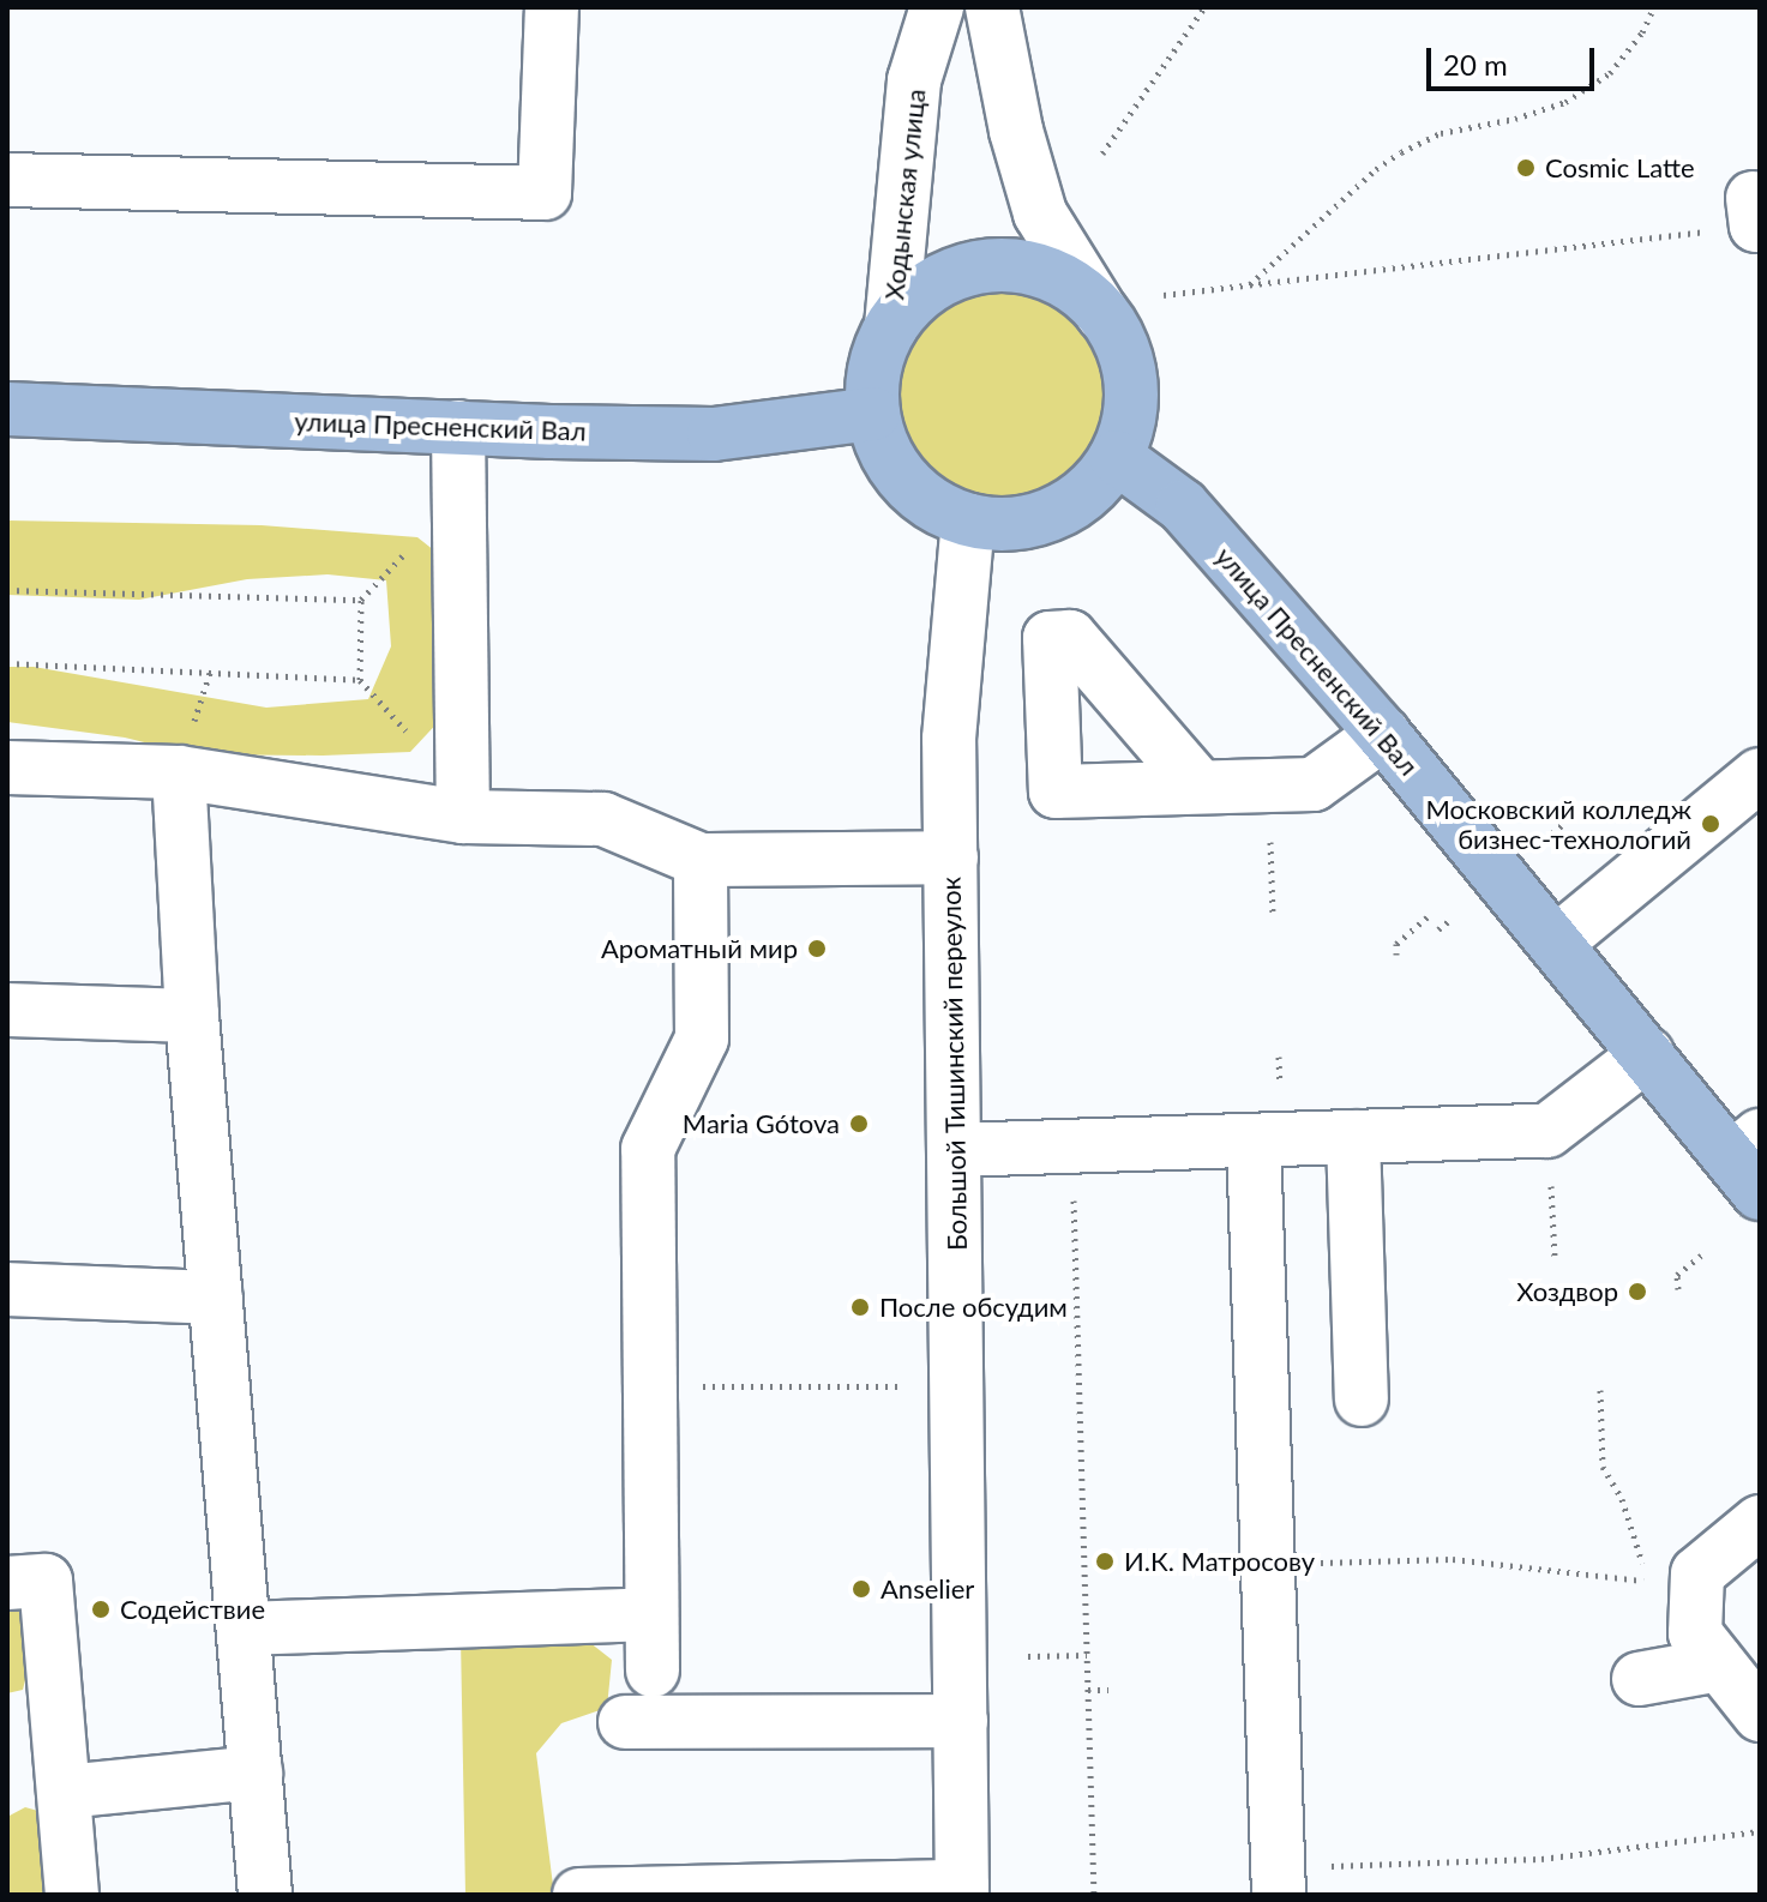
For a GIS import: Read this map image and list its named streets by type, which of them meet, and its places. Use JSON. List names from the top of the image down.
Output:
{
  "streets": {
    "main road": ["улица Пресненский Вал"],
    "street": ["Ходынская улица", "Большой Тишинский переулок"]
  },
  "crossings": [
    ["Ходынская улица", "улица Пресненский Вал"],
    ["Ходынская улица", "Большой Тишинский переулок"],
    ["улица Пресненский Вал", "Большой Тишинский переулок"]
  ],
  "places": [
    "Cosmic Latte",
    "Московский колледж бизнес-технологий",
    "Ароматный мир",
    "Maria Gótova",
    "Хоздвор",
    "После обсудим",
    "И.К. Матросову",
    "Anselier",
    "Содействие"
  ],
  "scale_bar": "20 m"
}
